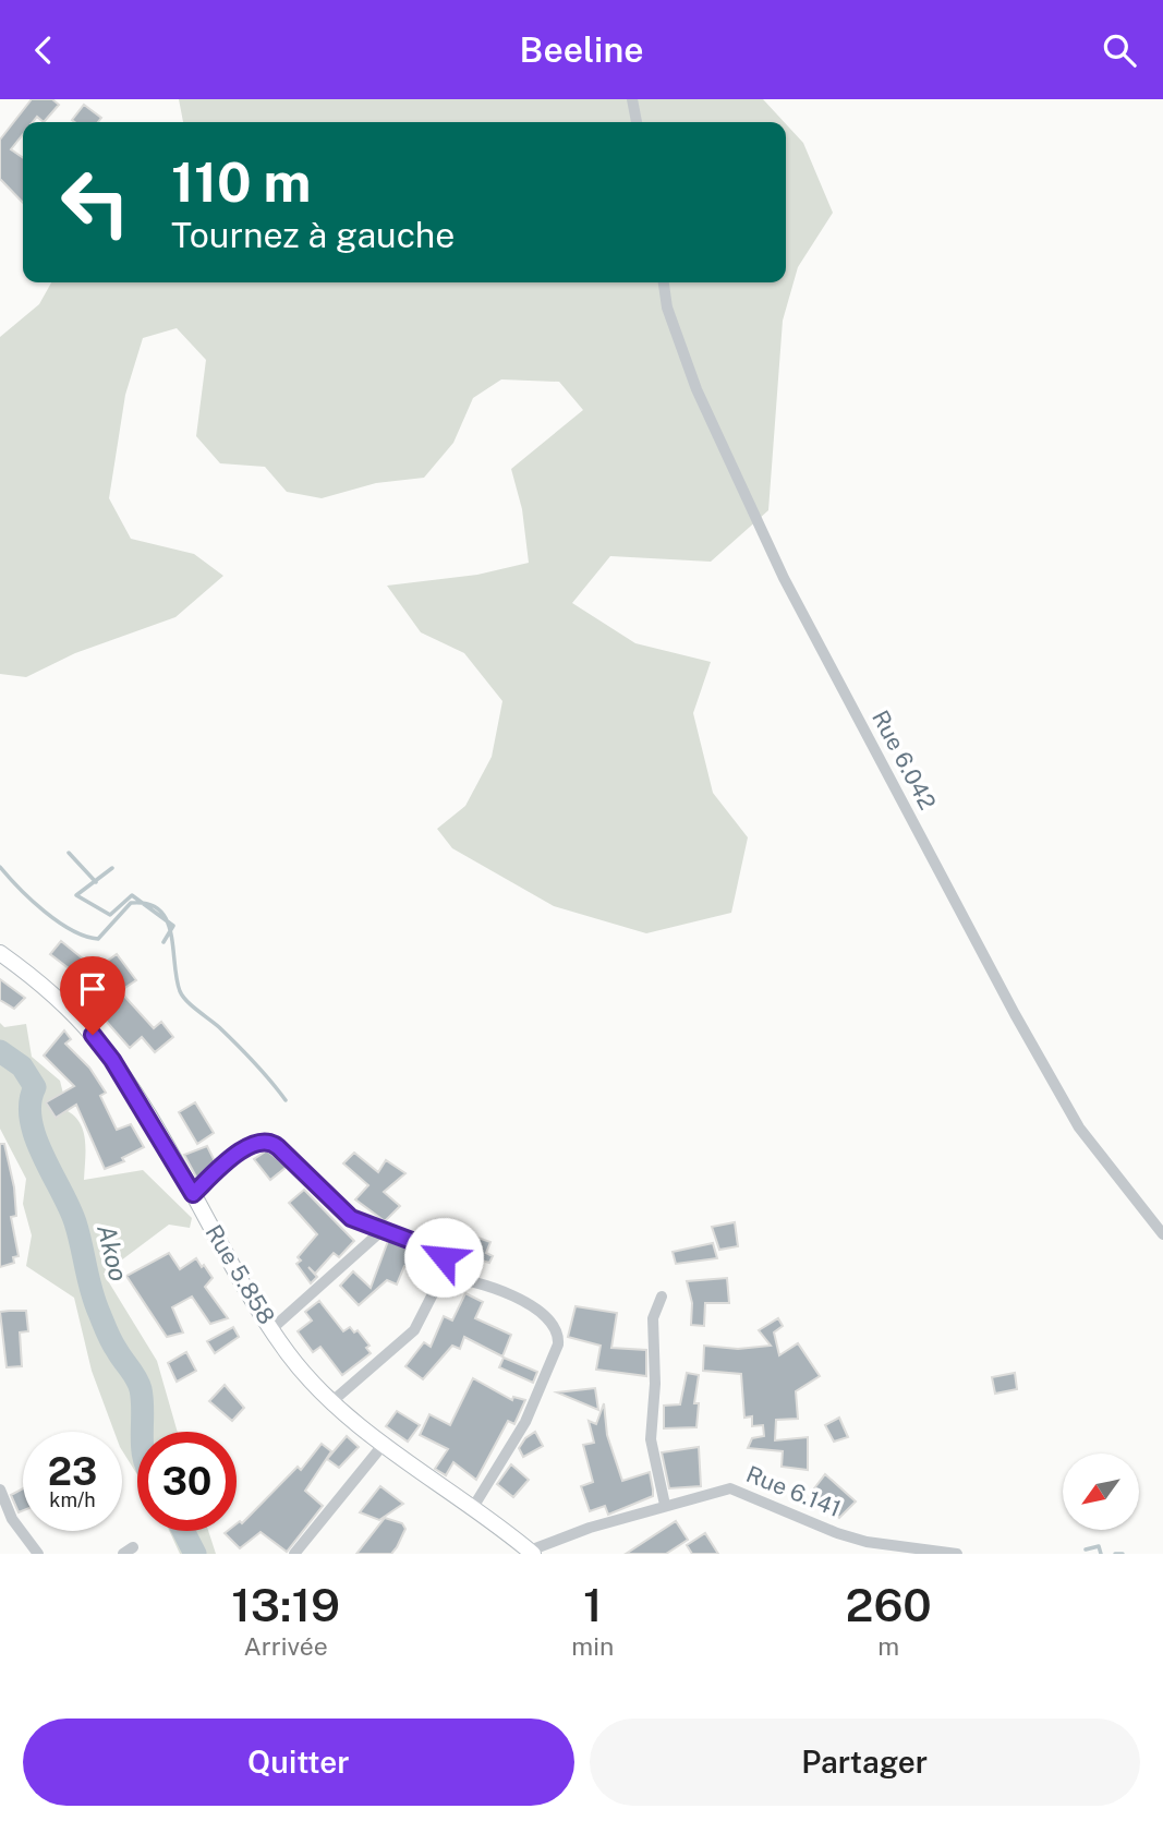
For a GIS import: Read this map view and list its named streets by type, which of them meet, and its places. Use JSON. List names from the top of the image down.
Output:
{
  "streets": {
    "street": ["Rue 6.042", "Rue 5.858", "Rue 6.141"]
  },
  "crossings": [
    ["Rue 5.858", "Rue 6.141"]
  ],
  "water": ["Akoo"],
  "north": "bottom left",
  "page": {
    "header": "Beeline",
    "turn": ["110 m", "Tournez à gauche"],
    "speed": "23 km/h",
    "limit": "30",
    "eta": [
      "13:19",
      "Arrivée",
      "1",
      "min",
      "260",
      "m"
    ],
    "buttons": ["Quitter", "Partager"]
  }
}
